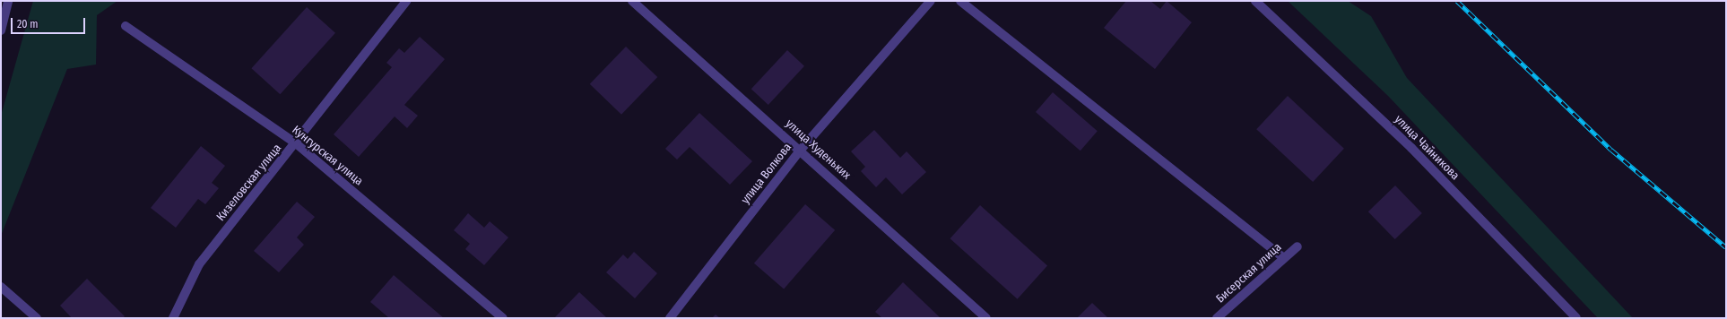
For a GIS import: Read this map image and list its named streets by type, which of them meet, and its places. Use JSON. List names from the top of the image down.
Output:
{
  "streets": {
    "street": [
      "улица Чайникова",
      "улица Худеньких",
      "Кунгурская улица",
      "улица Волкова",
      "Кизеловская улица",
      "Бисерская улица"
    ]
  },
  "crossings": [
    ["улица Худеньких", "улица Волкова"],
    ["Кунгурская улица", "Кизеловская улица"]
  ],
  "scale_bar": "20 m"
}
